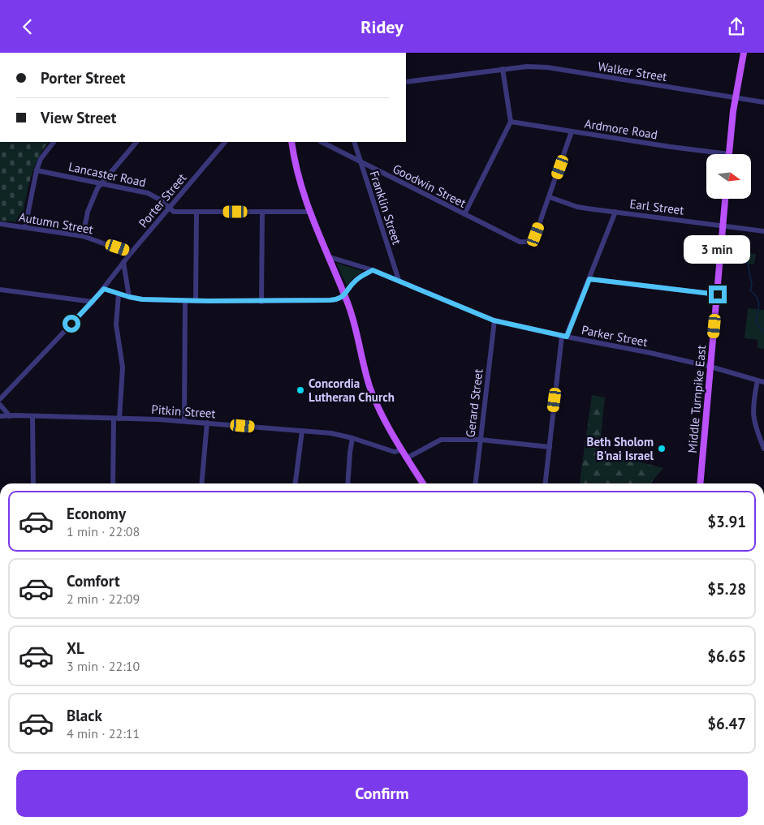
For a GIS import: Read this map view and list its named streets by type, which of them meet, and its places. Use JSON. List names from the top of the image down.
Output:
{
  "streets": {
    "main road": ["Middle Turnpike East"],
    "street": [
      "Walker Street",
      "Ardmore Road",
      "Lancaster Road",
      "Goodwin Street",
      "Porter Street",
      "Earl Street",
      "Franklin Street",
      "Autumn Street",
      "Parker Street",
      "Gerard Street",
      "Pitkin Street"
    ]
  },
  "crossings": [
    ["Lancaster Road", "Porter Street"],
    ["Goodwin Street", "Earl Street"],
    ["Goodwin Street", "Franklin Street"],
    ["Porter Street", "Autumn Street"],
    ["Earl Street", "Middle Turnpike East"],
    ["Franklin Street", "Parker Street"],
    ["Parker Street", "Middle Turnpike East"],
    ["Parker Street", "Gerard Street"]
  ],
  "places": ["Concordia Lutheran Church", "Beth Sholom B'nai Israel"],
  "north": "right",
  "page": {
    "header": "Ridey",
    "banner": ["Porter Street", "View Street"],
    "bubble": "3 min",
    "list": [
      {
        "name": "Economy",
        "note": "1 min · 22:08",
        "value": "$3.91"
      },
      {
        "name": "Comfort",
        "note": "2 min · 22:09",
        "value": "$5.28"
      },
      {
        "name": "XL",
        "note": "3 min · 22:10",
        "value": "$6.65"
      },
      {
        "name": "Black",
        "note": "4 min · 22:11",
        "value": "$6.47"
      }
    ],
    "buttons": "Confirm"
  }
}
